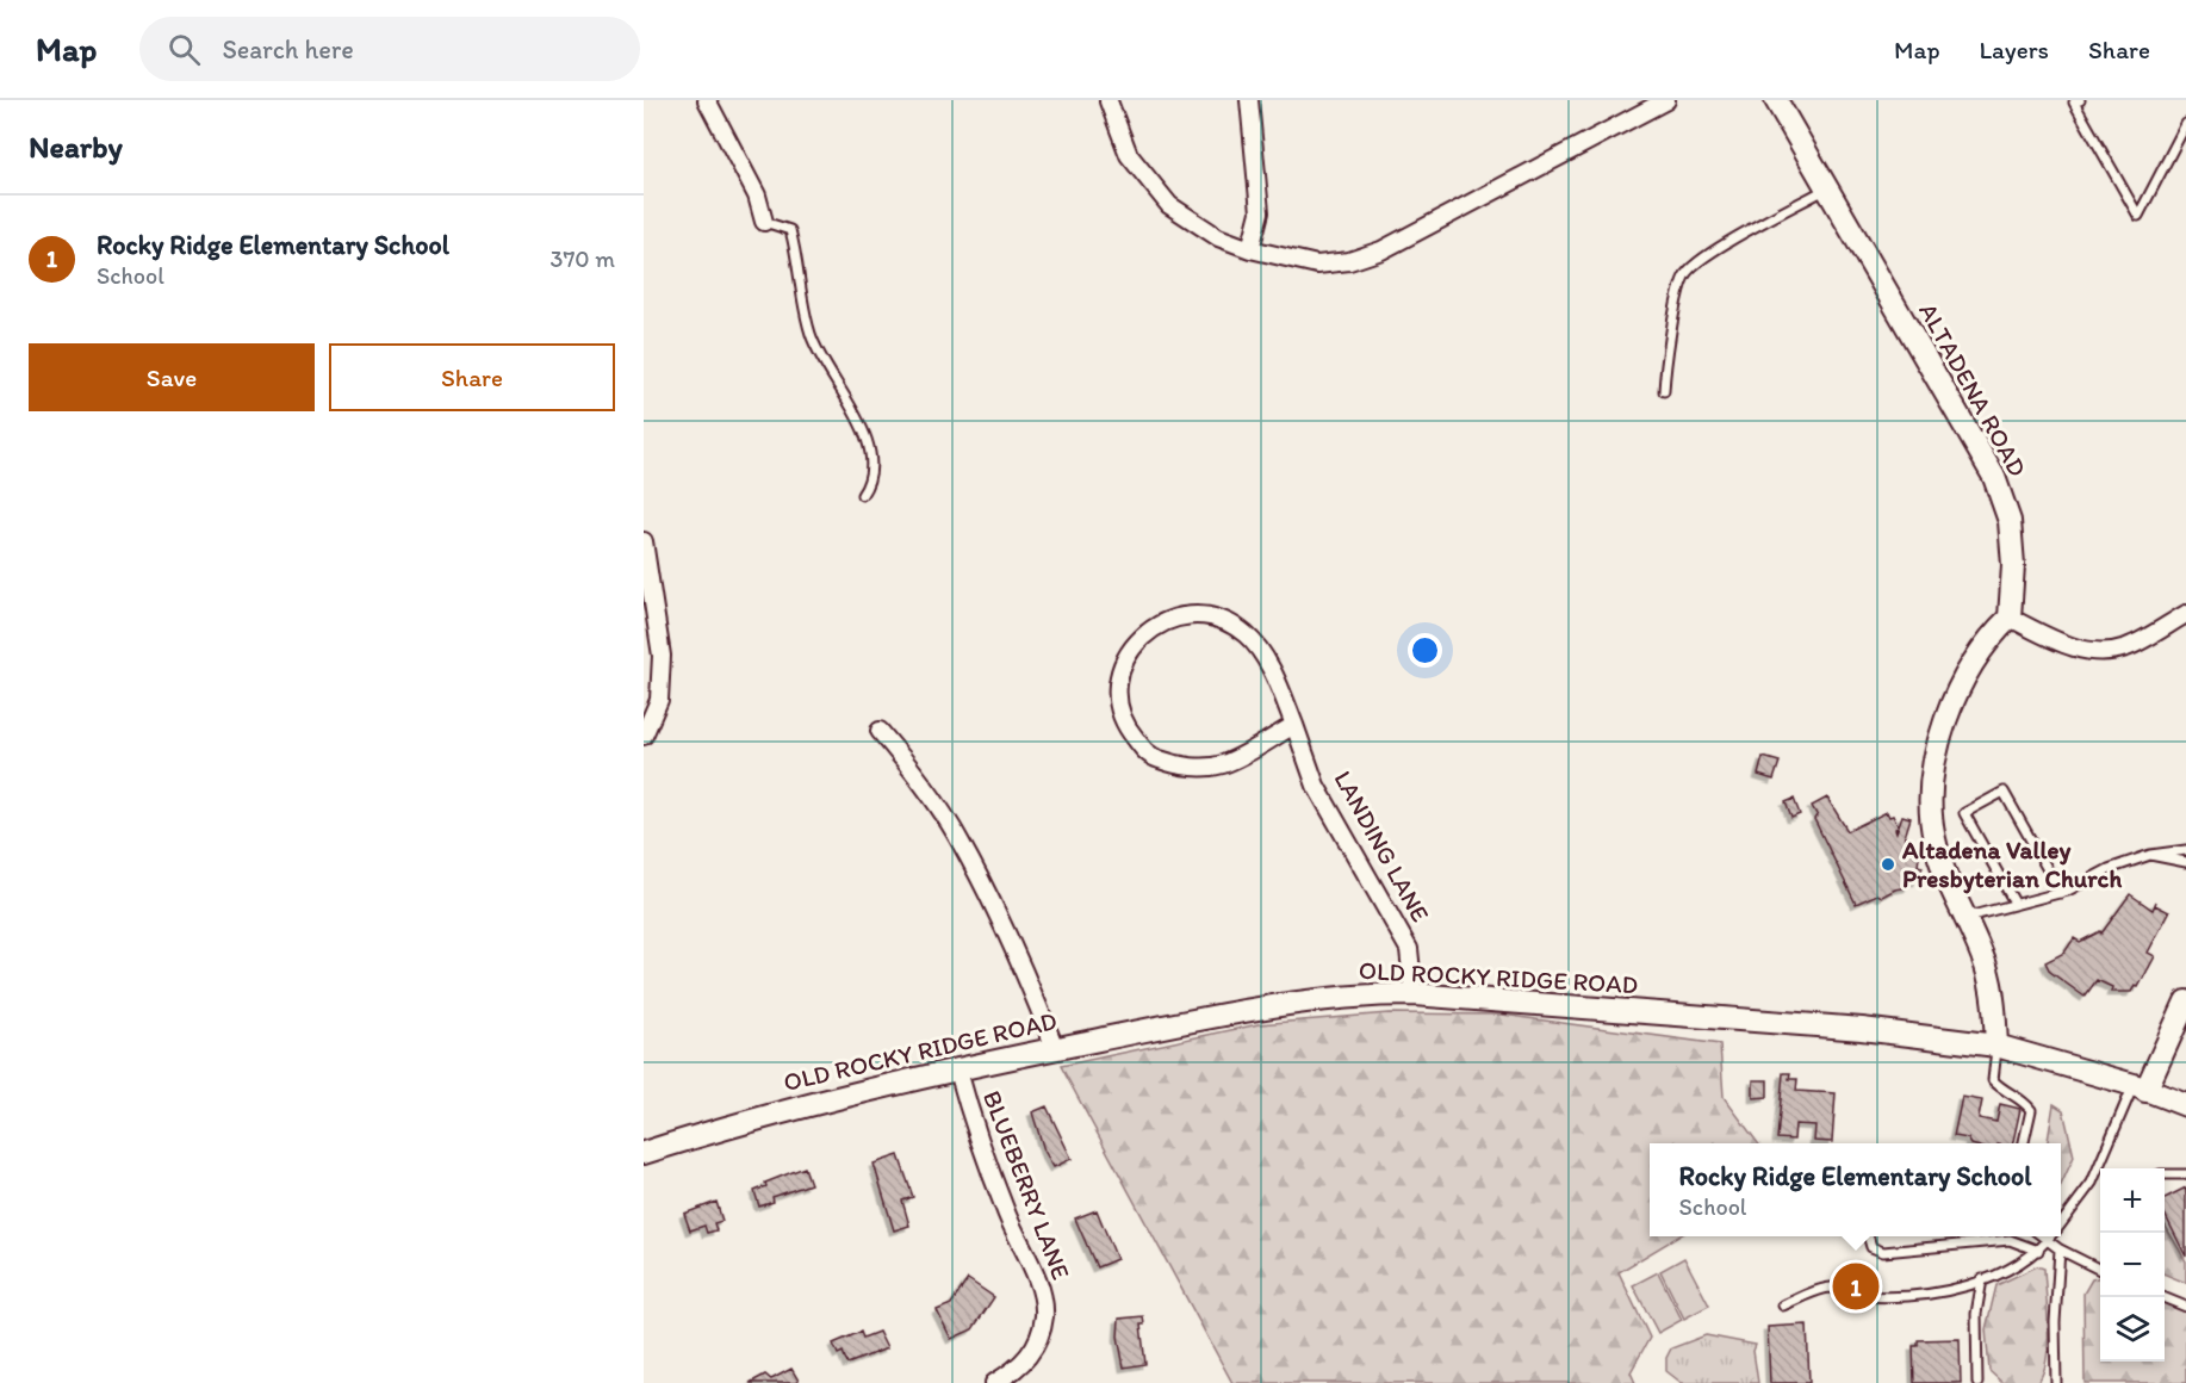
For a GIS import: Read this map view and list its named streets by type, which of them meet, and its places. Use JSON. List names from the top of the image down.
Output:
{
  "streets": {
    "street": [
      "ALTADENA ROAD",
      "LANDING LANE",
      "OLD ROCKY RIDGE ROAD",
      "BLUEBERRY LANE"
    ]
  },
  "crossings": [
    ["LANDING LANE", "OLD ROCKY RIDGE ROAD"],
    ["OLD ROCKY RIDGE ROAD", "BLUEBERRY LANE"]
  ],
  "places": ["Altadena Valley Presbyterian Church"],
  "page": {
    "header": "Map",
    "search": "Search here",
    "nav": ["Map", "Layers", "Share"],
    "heading": "Nearby",
    "list": [
      {
        "mark": "1",
        "name": "Rocky Ridge Elementary School",
        "note": "School",
        "value": "370 m"
      }
    ],
    "buttons": ["Save", "Share"],
    "popup": ["Rocky Ridge Elementary School", "School"],
    "map_buttons": ["+", "−"],
    "pins": "1"
  }
}
